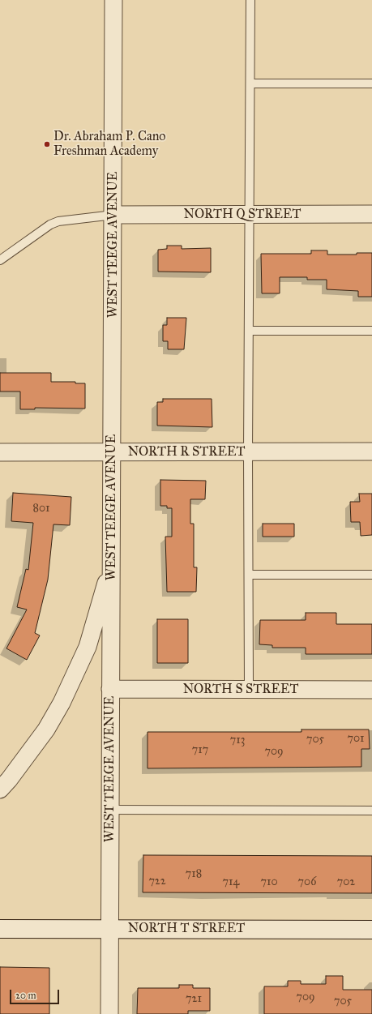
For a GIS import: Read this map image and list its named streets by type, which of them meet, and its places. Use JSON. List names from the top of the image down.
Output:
{
  "streets": {
    "street": [
      "NORTH Q STREET",
      "WEST TEEGE AVENUE",
      "NORTH R STREET",
      "NORTH S STREET",
      "NORTH T STREET"
    ]
  },
  "crossings": [
    ["NORTH Q STREET", "WEST TEEGE AVENUE"],
    ["WEST TEEGE AVENUE", "NORTH R STREET"],
    ["WEST TEEGE AVENUE", "NORTH S STREET"],
    ["WEST TEEGE AVENUE", "NORTH T STREET"]
  ],
  "places": ["Dr. Abraham P. Cano Freshman Academy"],
  "house_numbers": [
    "801",
    "701",
    "705",
    "713",
    "717",
    "709",
    "718",
    "722",
    "714",
    "710",
    "706",
    "702",
    "709",
    "721",
    "705"
  ],
  "scale_bar": "20 m"
}
